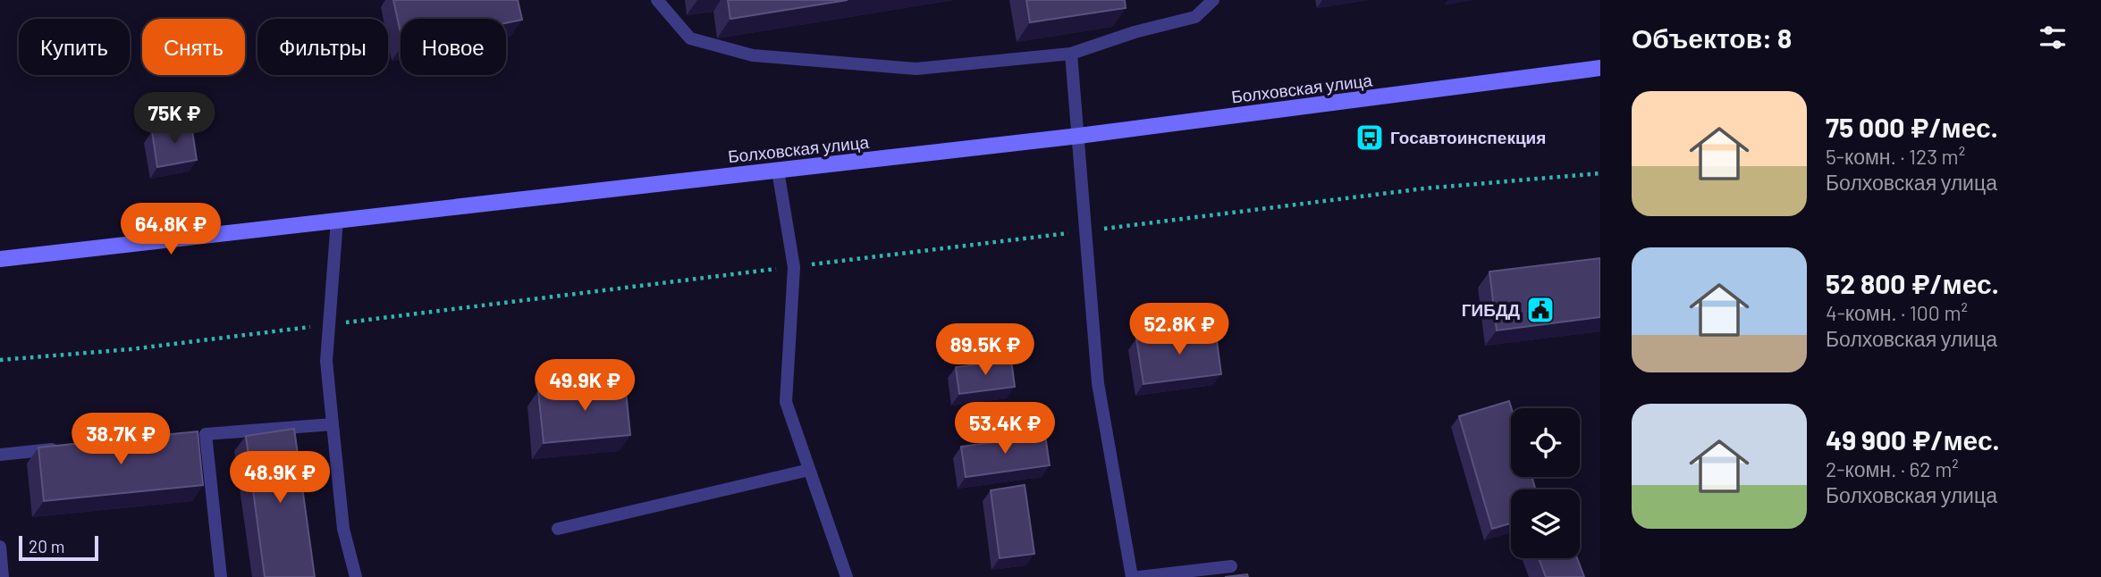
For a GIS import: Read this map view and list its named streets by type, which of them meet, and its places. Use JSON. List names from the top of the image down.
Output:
{
  "streets": {
    "main road": ["Болховская улица"]
  },
  "places": {
    "bus stop": ["Госавтоинспекция"],
    "public building": ["ГИБДД"]
  },
  "scale_bar": "20 m",
  "page": {
    "heading": "Объектов: 8",
    "chip": [
      "Купить",
      "Снять",
      "Фильтры",
      "Новое"
    ],
    "list": [
      {
        "name": "75 000 ₽/мес.",
        "note": "5-комн. · 123 m² · Болховская улица"
      },
      {
        "name": "52 800 ₽/мес.",
        "note": "4-комн. · 100 m² · Болховская улица"
      },
      {
        "name": "49 900 ₽/мес.",
        "note": "2-комн. · 62 m² · Болховская улица"
      }
    ],
    "price": [
      "75K ₽",
      "64.8K ₽",
      "52.8K ₽",
      "89.5K ₽",
      "49.9K ₽",
      "53.4K ₽",
      "38.7K ₽",
      "48.9K ₽"
    ],
    "scale": "20 m"
  }
}
